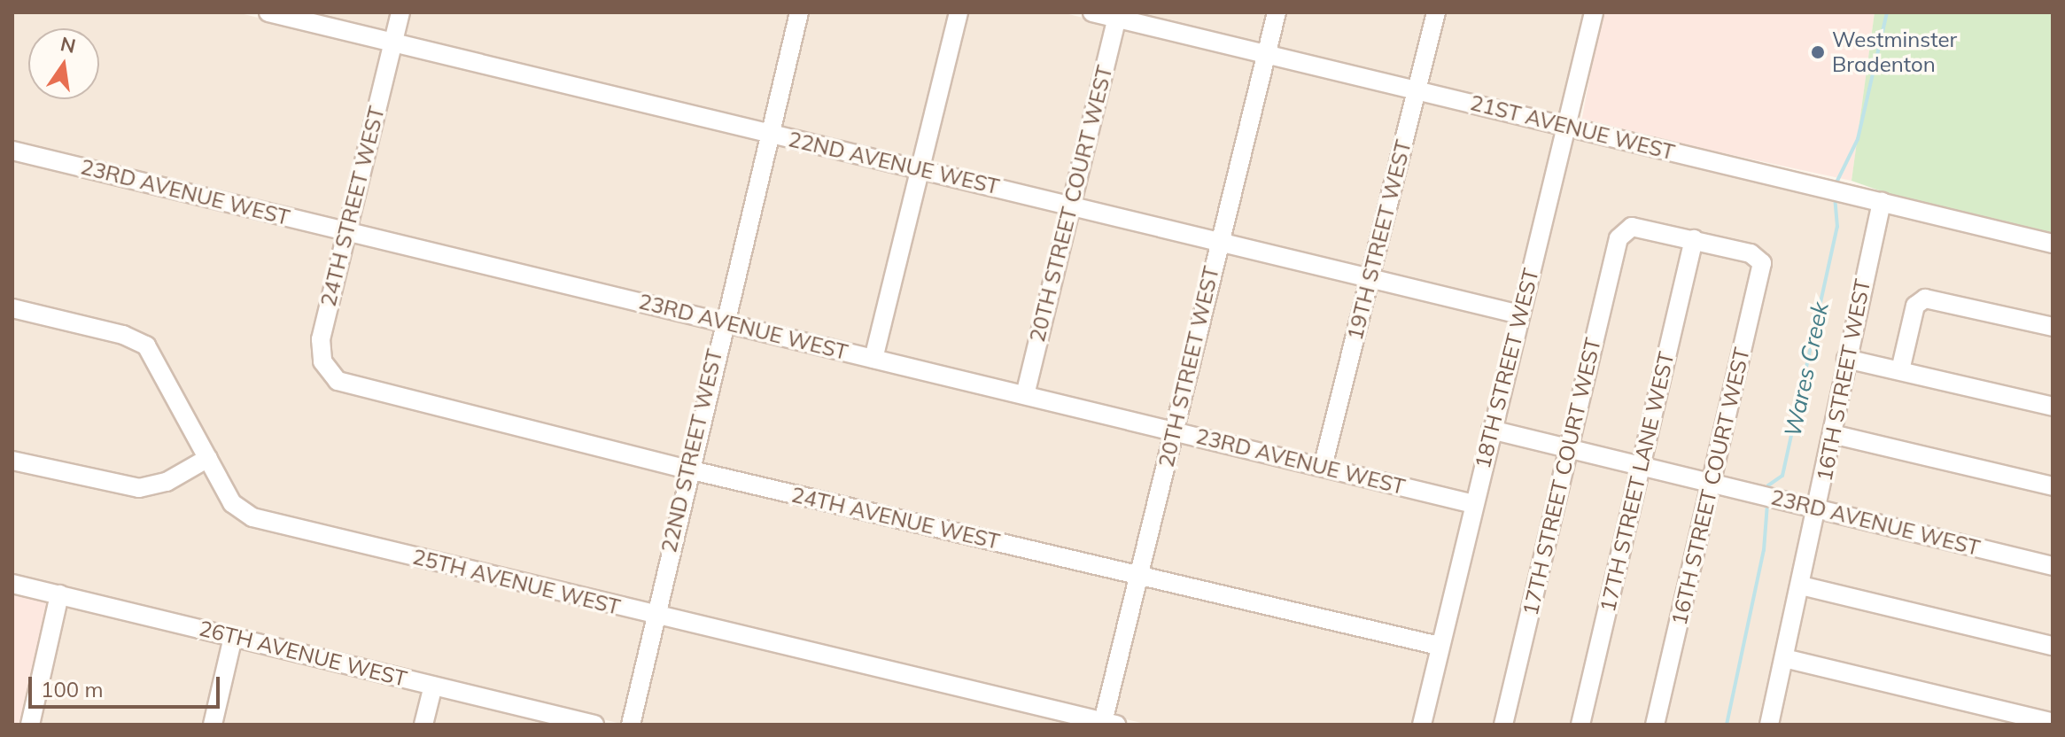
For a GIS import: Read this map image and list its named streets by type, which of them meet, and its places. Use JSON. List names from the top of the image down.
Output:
{
  "streets": {
    "street": [
      "21ST AVENUE WEST",
      "22ND AVENUE WEST",
      "23RD AVENUE WEST",
      "20TH STREET COURT WEST",
      "24TH STREET WEST",
      "19TH STREET WEST",
      "20TH STREET WEST",
      "18TH STREET WEST",
      "16TH STREET WEST",
      "22ND STREET WEST",
      "17TH STREET COURT WEST",
      "17TH STREET LANE WEST",
      "16TH STREET COURT WEST",
      "24TH AVENUE WEST",
      "25TH AVENUE WEST",
      "26TH AVENUE WEST"
    ]
  },
  "crossings": [
    ["21ST AVENUE WEST", "20TH STREET COURT WEST"],
    ["21ST AVENUE WEST", "19TH STREET WEST"],
    ["21ST AVENUE WEST", "20TH STREET WEST"],
    ["21ST AVENUE WEST", "18TH STREET WEST"],
    ["21ST AVENUE WEST", "16TH STREET WEST"],
    ["22ND AVENUE WEST", "20TH STREET COURT WEST"],
    ["22ND AVENUE WEST", "24TH STREET WEST"],
    ["22ND AVENUE WEST", "19TH STREET WEST"],
    ["22ND AVENUE WEST", "20TH STREET WEST"],
    ["22ND AVENUE WEST", "18TH STREET WEST"],
    ["22ND AVENUE WEST", "22ND STREET WEST"],
    ["23RD AVENUE WEST", "20TH STREET COURT WEST"],
    ["23RD AVENUE WEST", "24TH STREET WEST"],
    ["23RD AVENUE WEST", "19TH STREET WEST"],
    ["23RD AVENUE WEST", "20TH STREET WEST"],
    ["23RD AVENUE WEST", "18TH STREET WEST"],
    ["23RD AVENUE WEST", "16TH STREET WEST"],
    ["23RD AVENUE WEST", "22ND STREET WEST"],
    ["23RD AVENUE WEST", "17TH STREET COURT WEST"],
    ["23RD AVENUE WEST", "17TH STREET LANE WEST"],
    ["23RD AVENUE WEST", "16TH STREET COURT WEST"],
    ["24TH STREET WEST", "24TH AVENUE WEST"],
    ["20TH STREET WEST", "24TH AVENUE WEST"],
    ["20TH STREET WEST", "25TH AVENUE WEST"],
    ["18TH STREET WEST", "24TH AVENUE WEST"],
    ["22ND STREET WEST", "24TH AVENUE WEST"],
    ["22ND STREET WEST", "25TH AVENUE WEST"],
    ["17TH STREET COURT WEST", "17TH STREET LANE WEST"],
    ["17TH STREET COURT WEST", "16TH STREET COURT WEST"],
    ["17TH STREET LANE WEST", "16TH STREET COURT WEST"]
  ],
  "water": ["Wares Creek"],
  "places": ["Westminster Bradenton"],
  "scale_bar": "100 m",
  "north": "top"
}
